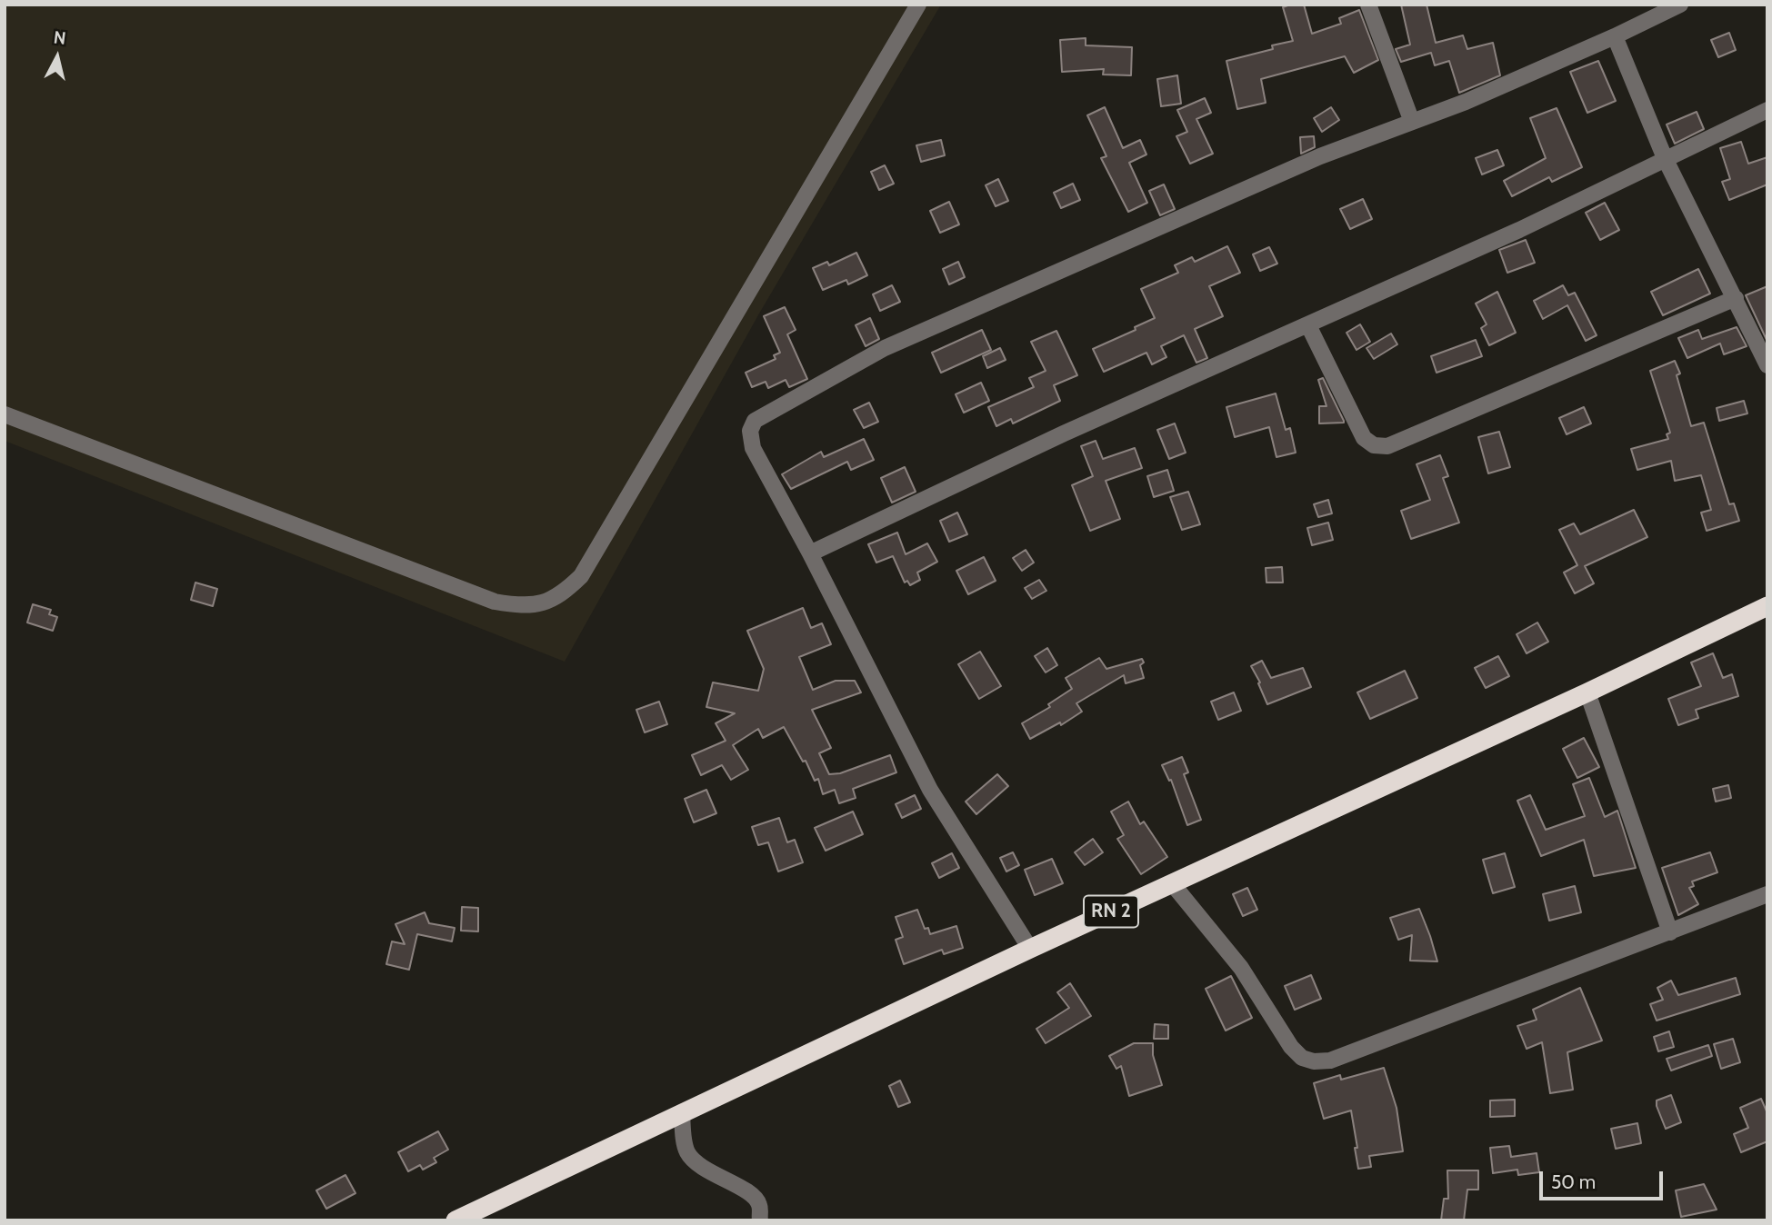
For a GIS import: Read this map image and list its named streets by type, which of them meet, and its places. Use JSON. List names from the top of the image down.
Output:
{
  "streets": {
    "highway": ["RN 2"]
  },
  "scale_bar": "50 m",
  "north": "top"
}
